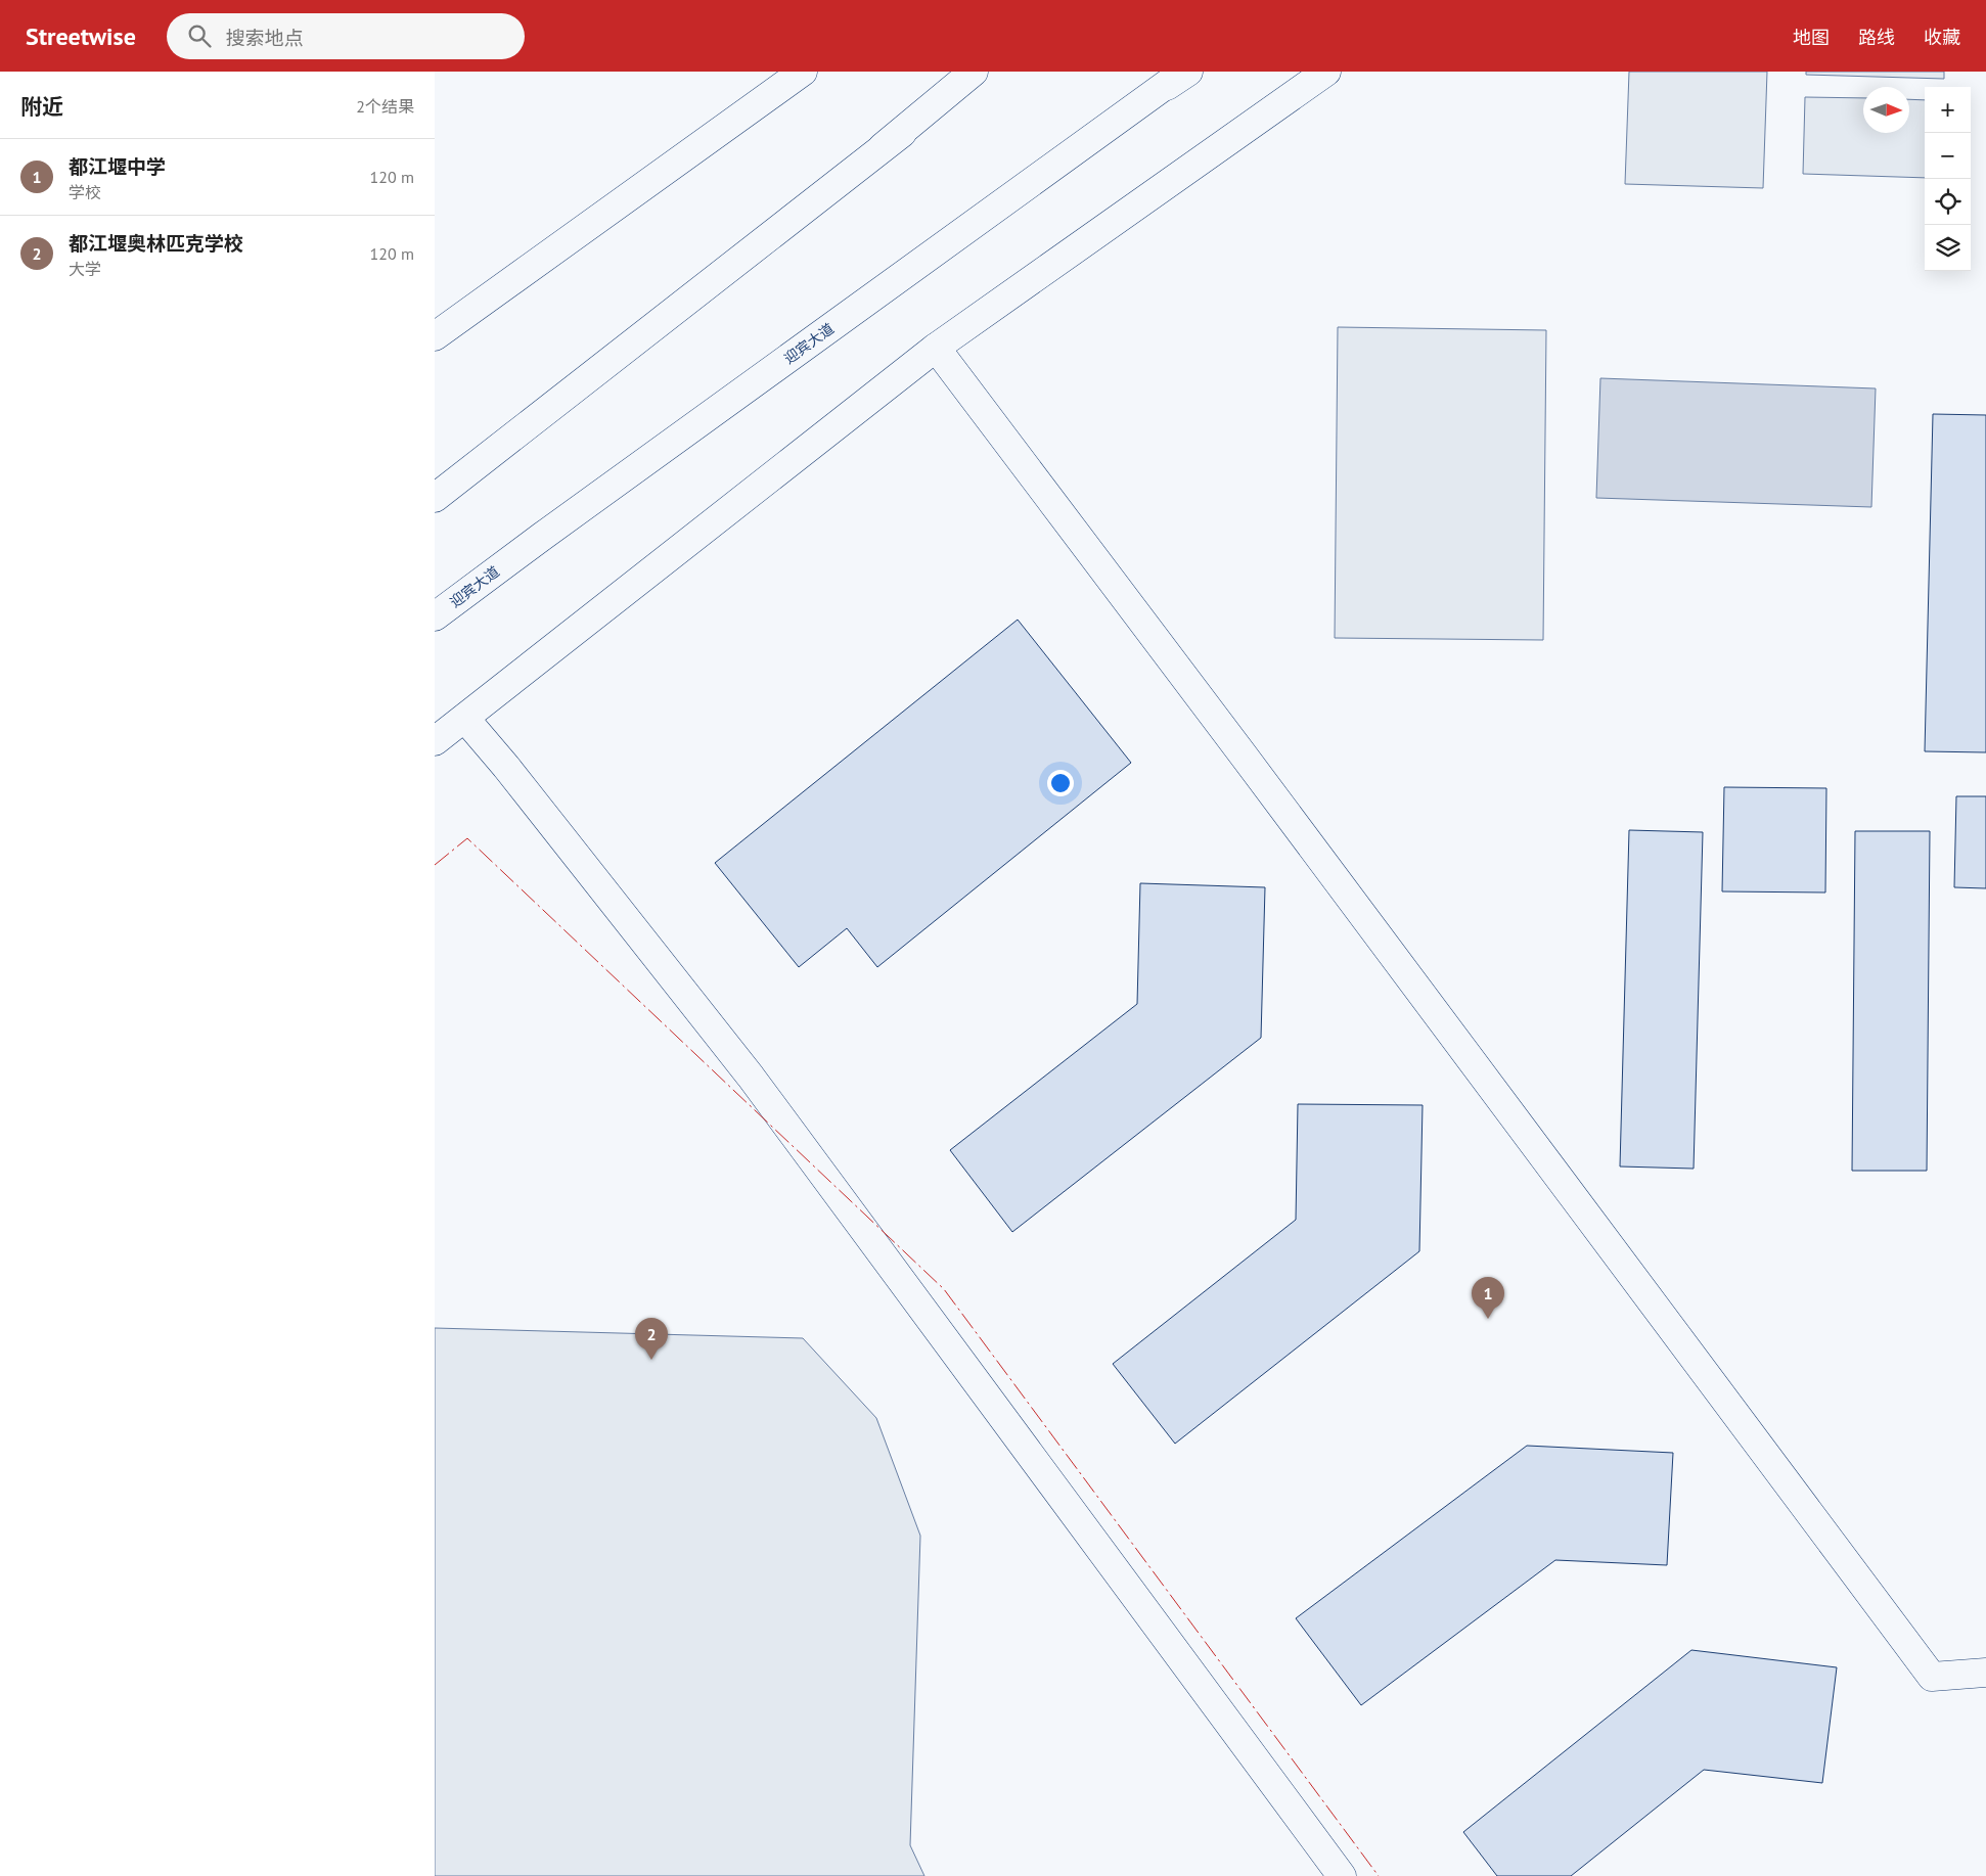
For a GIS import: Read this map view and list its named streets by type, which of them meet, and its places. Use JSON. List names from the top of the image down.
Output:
{
  "streets": {
    "main road": ["迎宾大道"]
  },
  "north": "right",
  "page": {
    "header": "Streetwise",
    "search": "搜索地点",
    "nav": ["地图", "路线", "收藏"],
    "heading": ["附近", "2个结果"],
    "map_buttons": ["+", "−"],
    "list": [
      {
        "mark": "1",
        "name": "都江堰中学",
        "note": "学校",
        "value": "120 m"
      },
      {
        "mark": "2",
        "name": "都江堰奥林匹克学校",
        "note": "大学",
        "value": "120 m"
      }
    ],
    "pins": ["1", "2"]
  }
}
